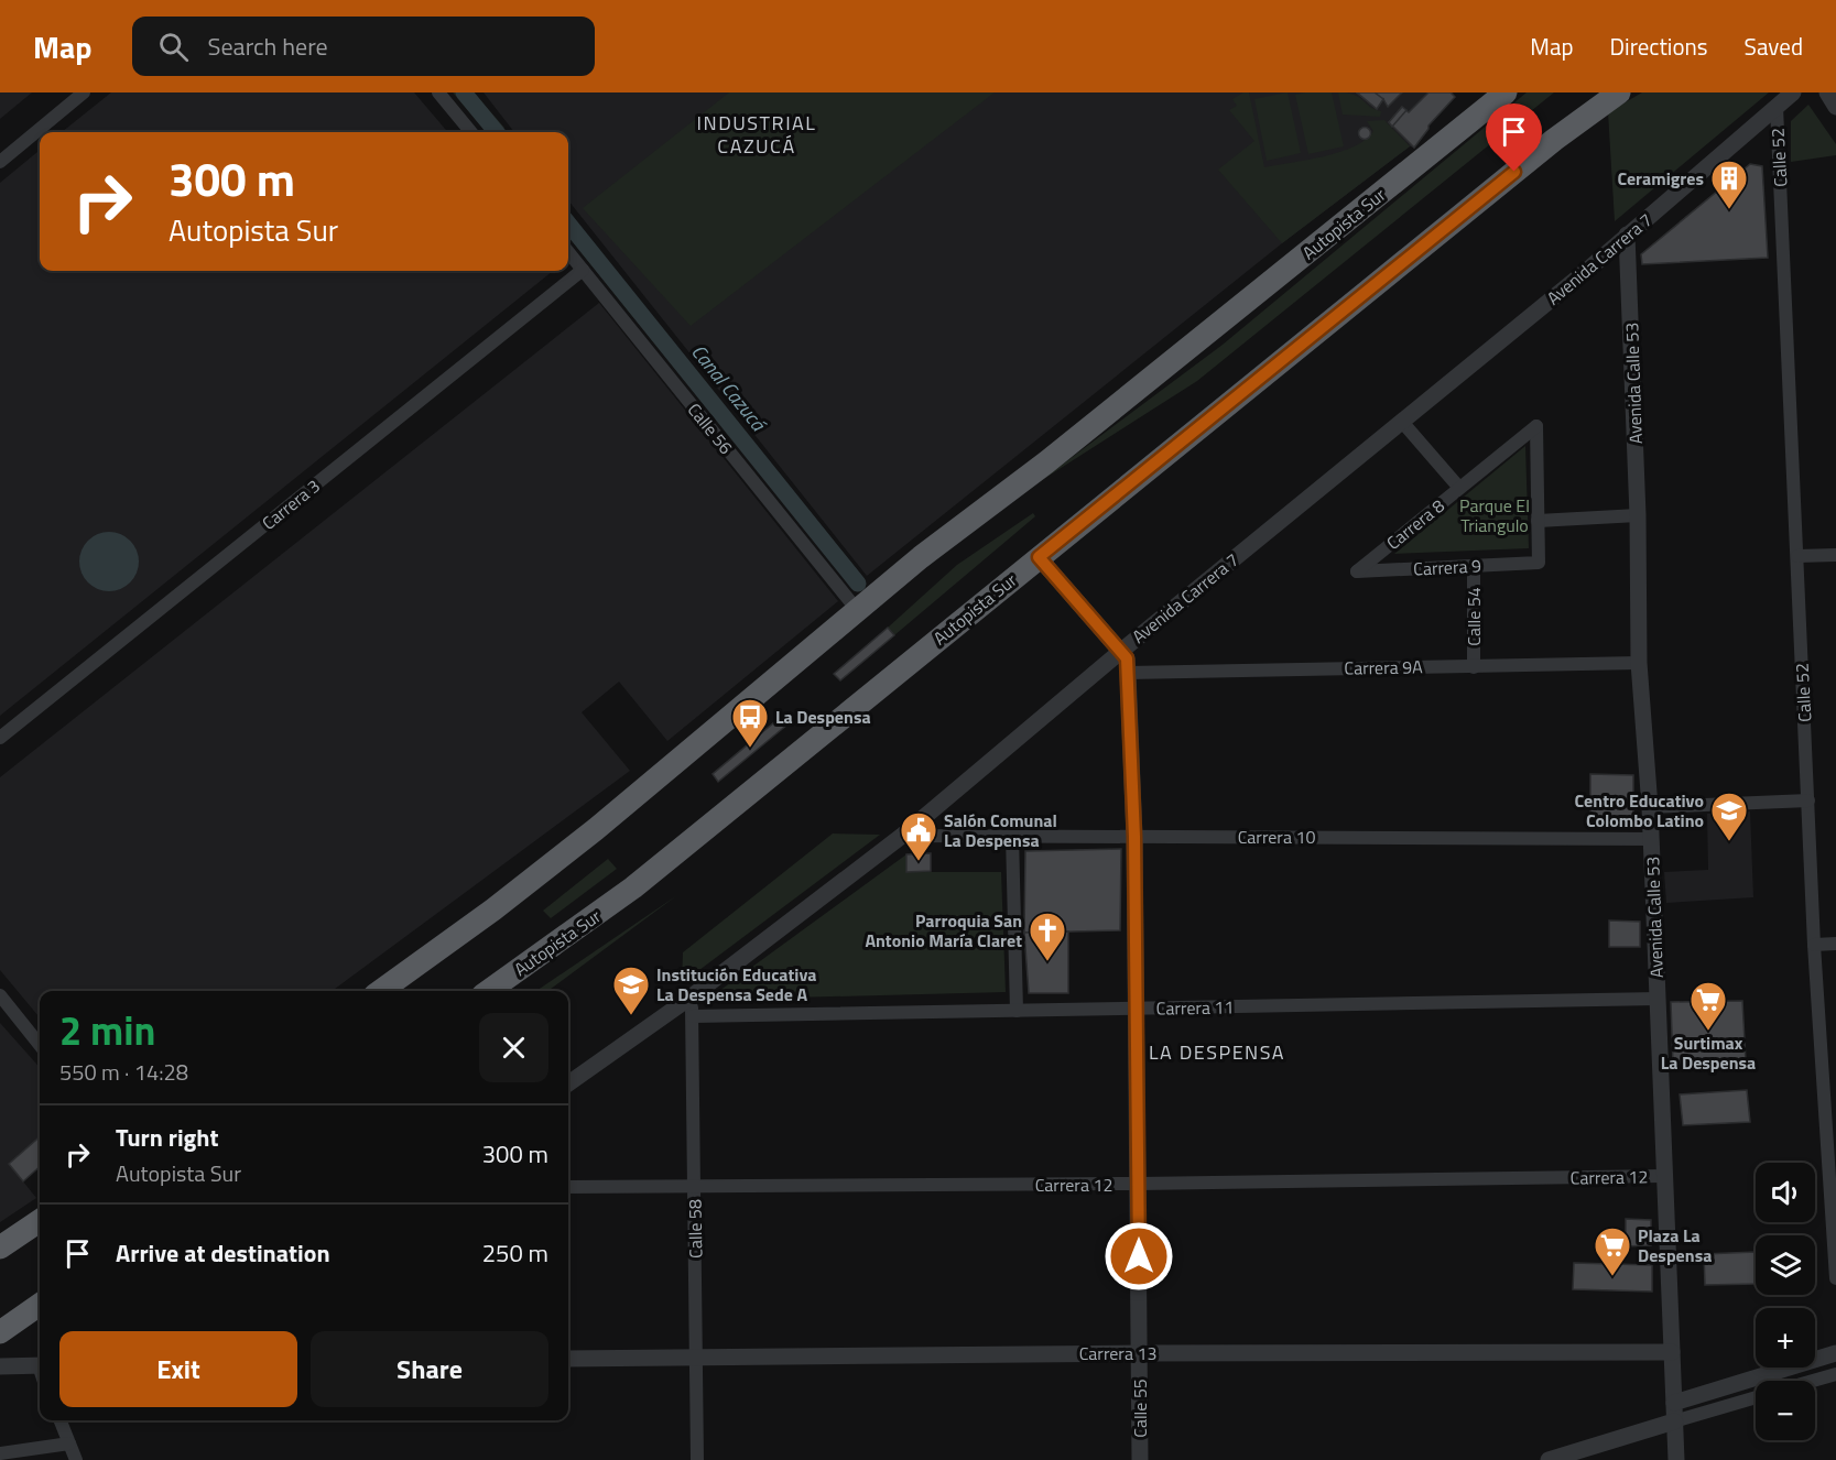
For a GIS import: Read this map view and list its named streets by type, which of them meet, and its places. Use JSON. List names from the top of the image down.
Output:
{
  "streets": {
    "highway": ["Autopista Sur"],
    "street": [
      "Calle 52",
      "Avenida Carrera 7",
      "Avenida Calle 53",
      "Calle 56",
      "Carrera 3",
      "Carrera 8",
      "Carrera 9",
      "Calle 54",
      "Carrera 9A",
      "Carrera 10",
      "Carrera 11",
      "Carrera 12",
      "Calle 58",
      "Carrera 13",
      "Calle 55"
    ]
  },
  "crossings": [
    ["Calle 52", "Avenida Carrera 7"],
    ["Autopista Sur", "Calle 56"],
    ["Autopista Sur", "Calle 55"],
    ["Avenida Carrera 7", "Avenida Calle 53"],
    ["Avenida Carrera 7", "Carrera 10"],
    ["Avenida Carrera 7", "Calle 58"],
    ["Avenida Carrera 7", "Calle 55"],
    ["Avenida Calle 53", "Carrera 9A"],
    ["Avenida Calle 53", "Carrera 10"],
    ["Avenida Calle 53", "Carrera 11"],
    ["Avenida Calle 53", "Carrera 12"],
    ["Avenida Calle 53", "Carrera 13"],
    ["Calle 56", "Carrera 3"],
    ["Carrera 8", "Carrera 9"],
    ["Carrera 9", "Calle 54"],
    ["Calle 54", "Carrera 9A"],
    ["Carrera 9A", "Calle 55"],
    ["Carrera 10", "Calle 55"],
    ["Carrera 11", "Calle 58"],
    ["Carrera 11", "Calle 55"],
    ["Carrera 12", "Calle 58"],
    ["Carrera 12", "Calle 55"],
    ["Calle 58", "Carrera 13"],
    ["Carrera 13", "Calle 55"]
  ],
  "districts": ["INDUSTRIAL CAZUCÁ", "LA DESPENSA"],
  "water": ["Canal Cazucá"],
  "parks": ["Parque El Triangulo"],
  "places": {
    "building": ["Ceramigres"],
    "bus stop": ["La Despensa"],
    "school or university": ["Centro Educativo Colombo Latino", "Institución Educativa La Despensa Sede A"],
    "public building": ["Salón Comunal La Despensa"],
    "church": ["Parroquia San Antonio María Claret"],
    "supermarket": ["Surtimax La Despensa", "Plaza La Despensa"]
  },
  "page": {
    "header": "Map",
    "search": "Search here",
    "nav": ["Map", "Directions", "Saved"],
    "turn": ["300 m", "Autopista Sur"],
    "heading": ["2 min", "550 m · 14:28"],
    "list": [
      {
        "name": "Turn right",
        "note": "Autopista Sur",
        "value": "300 m"
      },
      {
        "name": "Arrive at destination",
        "value": "250 m"
      }
    ],
    "map_buttons": ["+", "−"],
    "buttons": ["Exit", "Share"]
  }
}
